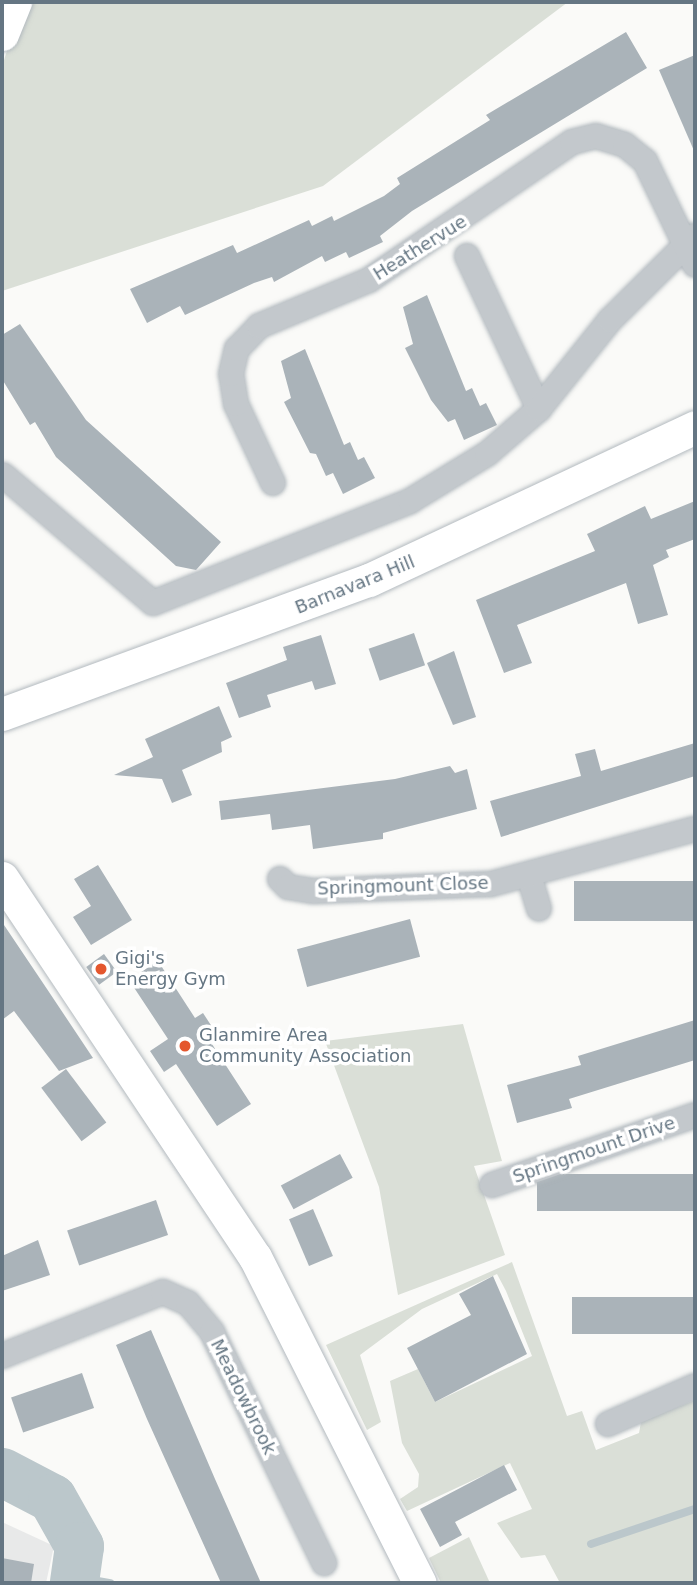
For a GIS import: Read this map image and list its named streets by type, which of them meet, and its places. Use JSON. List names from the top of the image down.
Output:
{
  "streets": {
    "main road": ["Barnavara Hill"],
    "street": [
      "Heathervue",
      "Springmount Close",
      "Springmount Drive",
      "Meadowbrook"
    ]
  },
  "places": ["Gigi's Energy Gym", "Glanmire Area Community Association"]
}
